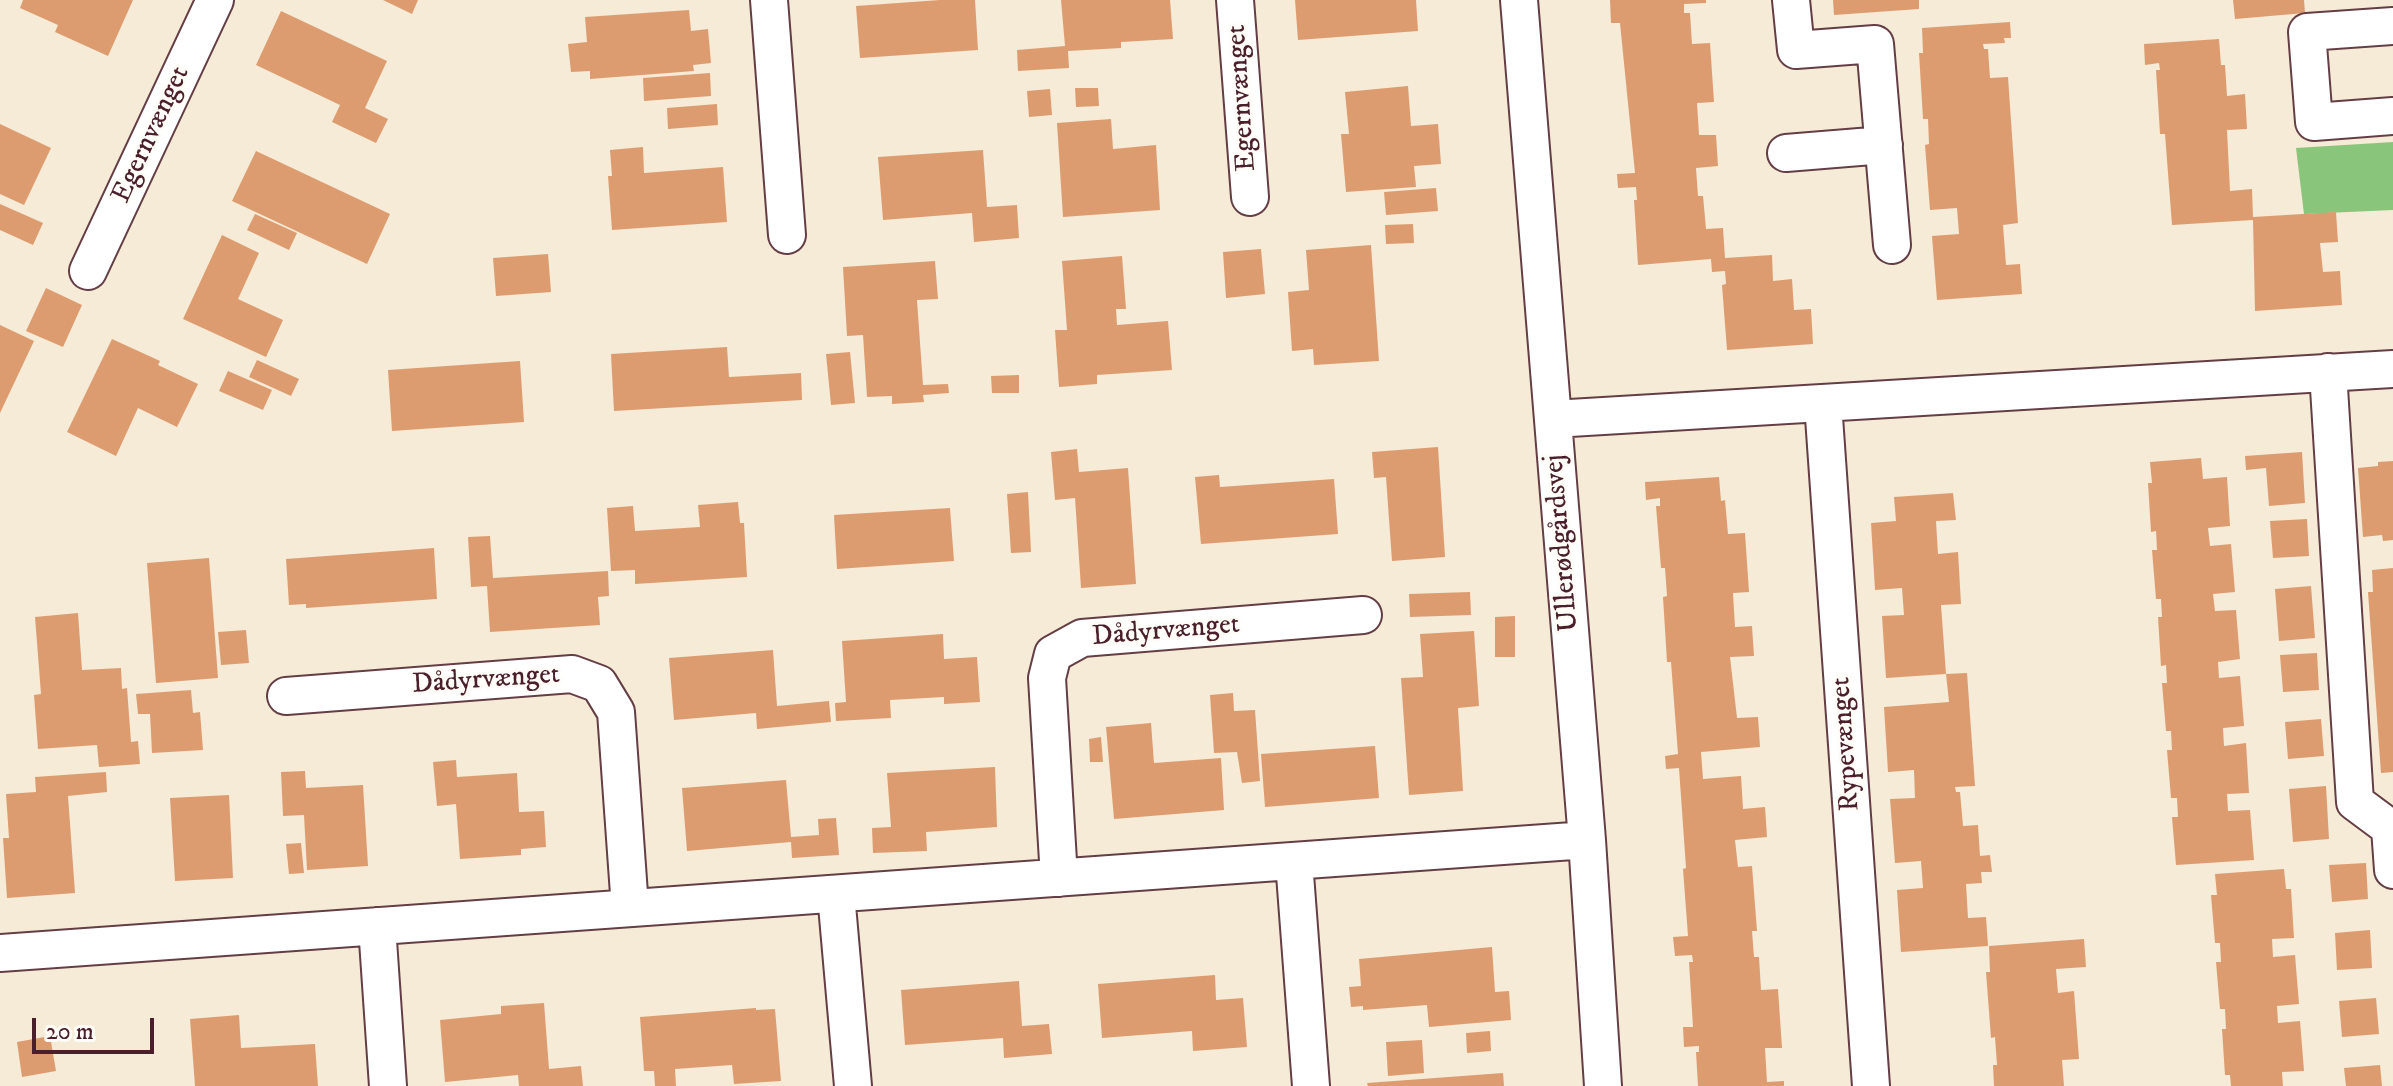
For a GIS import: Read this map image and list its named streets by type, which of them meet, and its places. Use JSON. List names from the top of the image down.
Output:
{
  "streets": {
    "street": [
      "Egernvænget",
      "Ullerødgårdsvej",
      "Dådyrvænget",
      "Rypevænget"
    ]
  },
  "scale_bar": "20 m"
}
